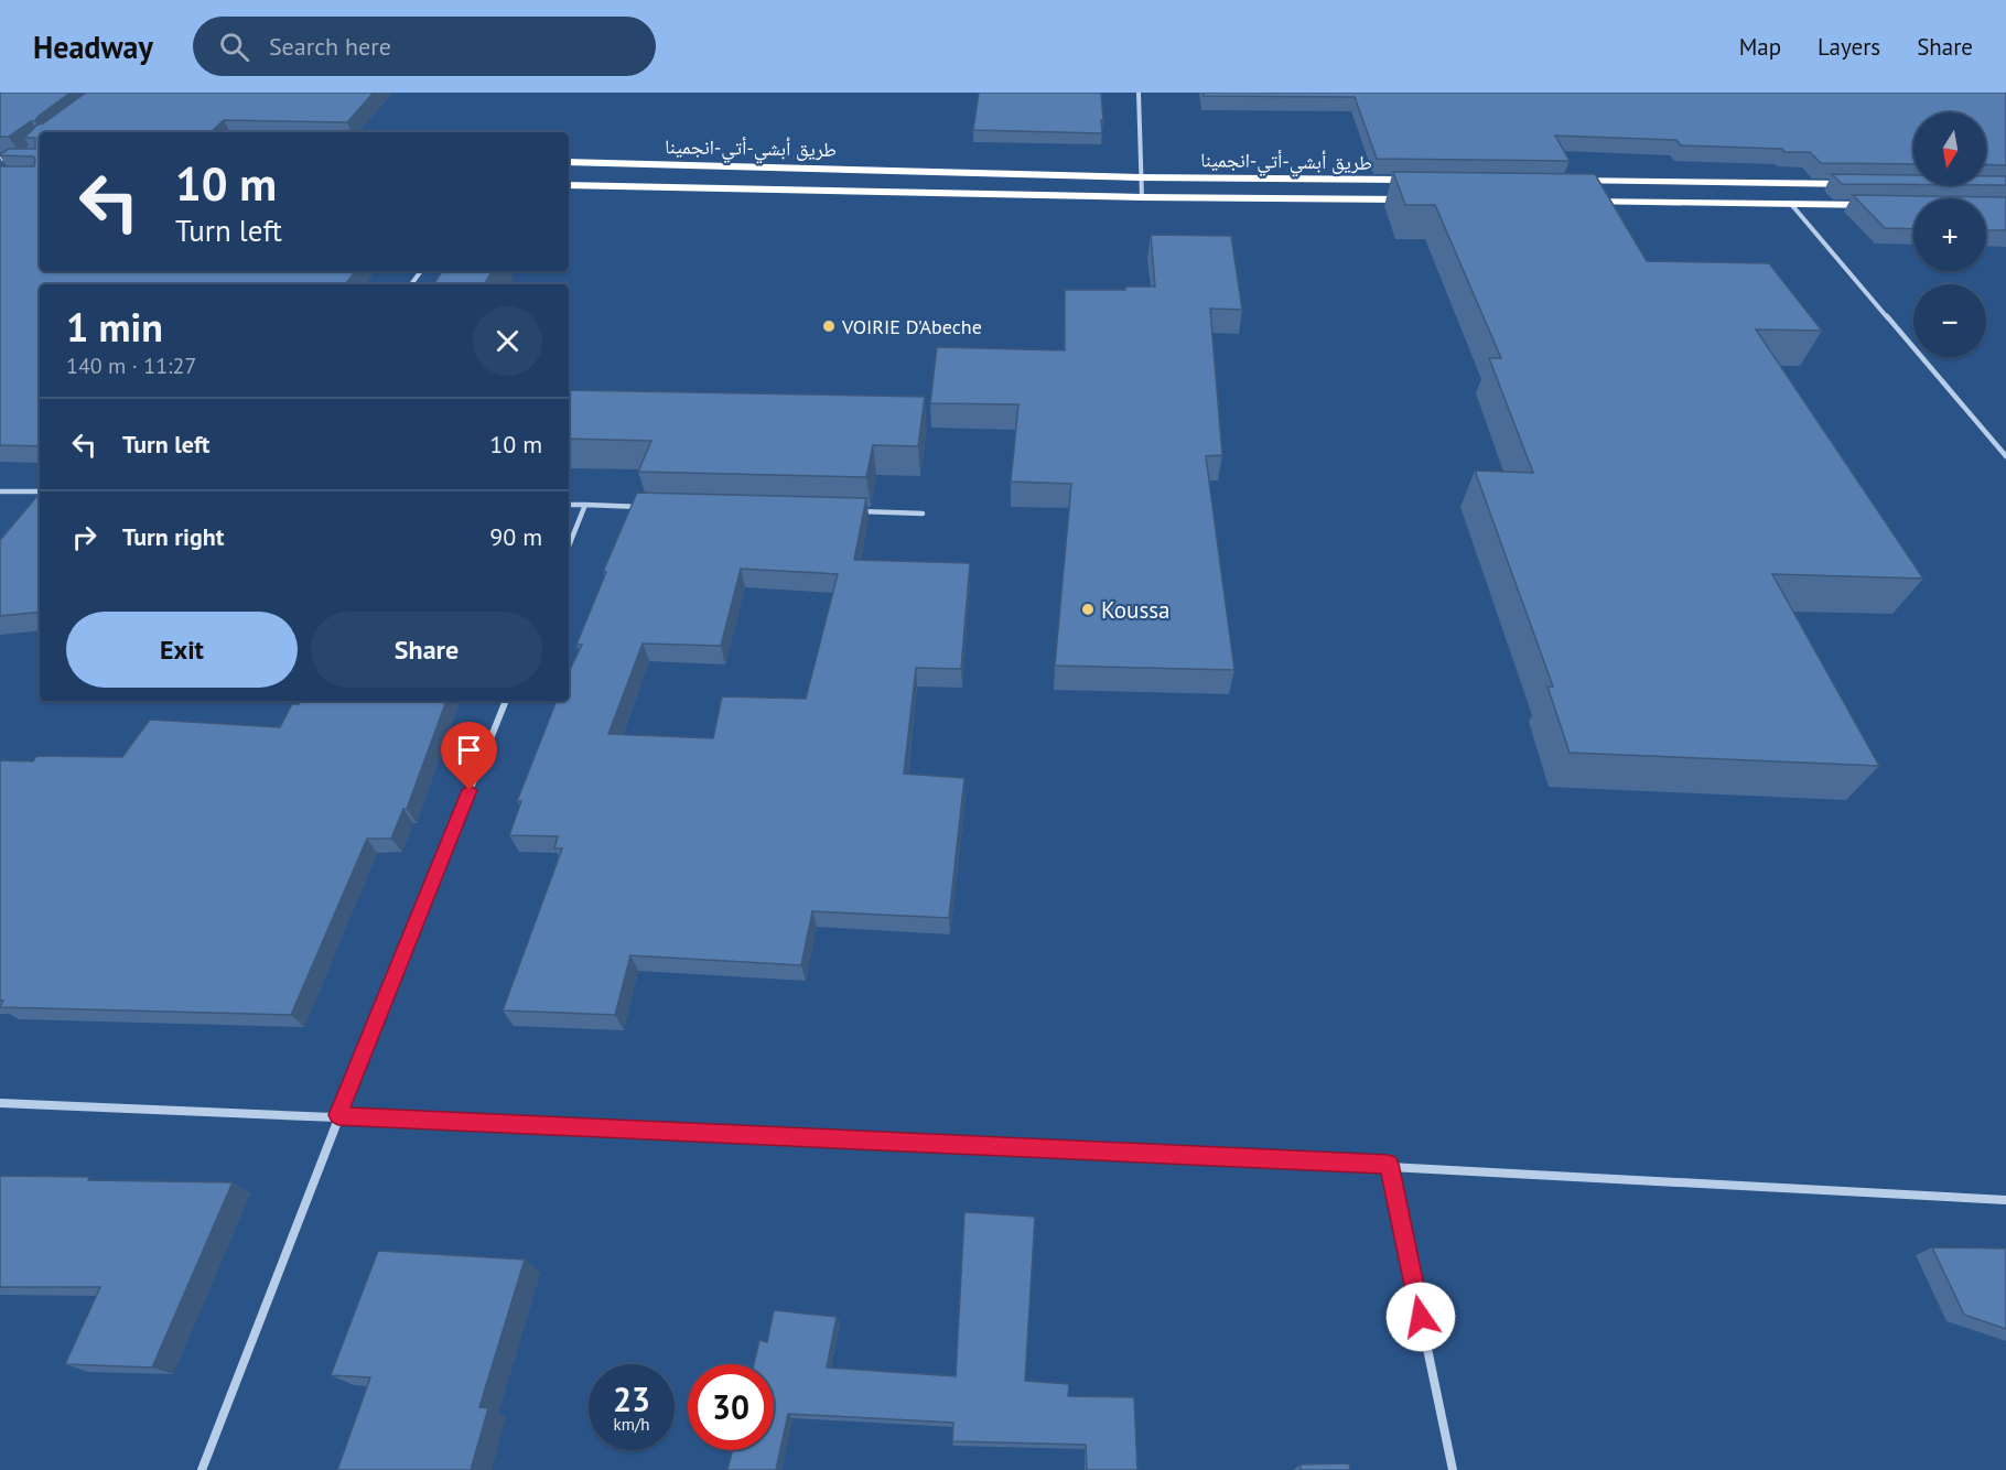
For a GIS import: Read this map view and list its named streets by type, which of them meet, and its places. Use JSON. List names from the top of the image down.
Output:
{
  "streets": {
    "highway": ["طريق أبشي-أتي-انجمينا"]
  },
  "places": ["VOIRIE D'Abeche", "Koussa"],
  "north": "bottom",
  "page": {
    "header": "Headway",
    "search": "Search here",
    "nav": ["Map", "Layers", "Share"],
    "map_buttons": ["+", "−"],
    "turn": ["10 m", "Turn left"],
    "heading": ["1 min", "140 m · 11:27"],
    "list": [
      {
        "name": "Turn left",
        "value": "10 m"
      },
      {
        "name": "Turn right",
        "value": "90 m"
      }
    ],
    "buttons": ["Exit", "Share"],
    "speed": "23 km/h",
    "limit": "30"
  }
}
